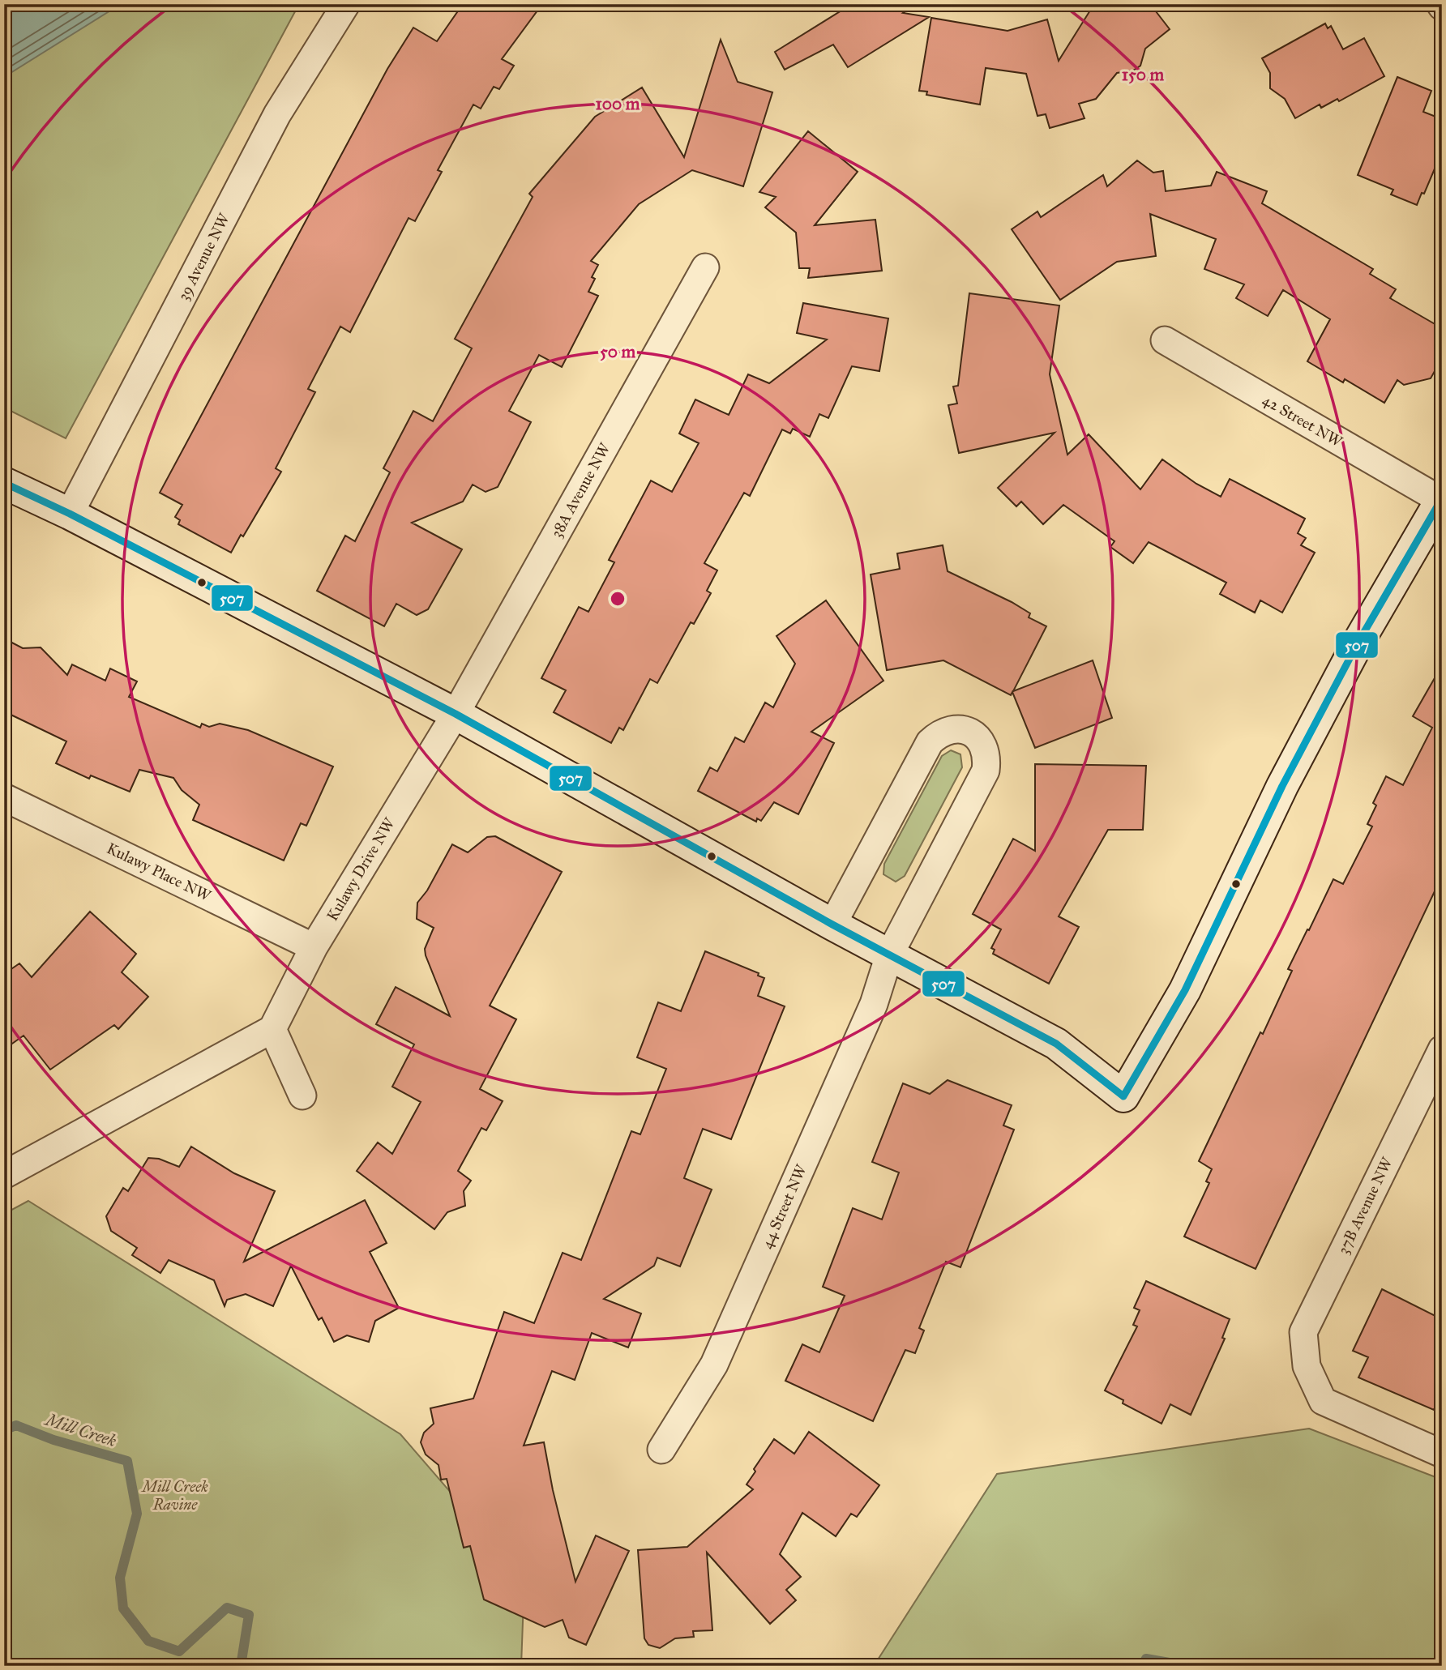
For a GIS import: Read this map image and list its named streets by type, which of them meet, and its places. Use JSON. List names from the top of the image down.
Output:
{
  "streets": {
    "street": [
      "39 Avenue NW",
      "42 Street NW",
      "38A Avenue NW",
      "Kulawy Drive NW",
      "Kulawy Place NW",
      "37B Avenue NW",
      "44 Street NW"
    ]
  },
  "crossings": [
    ["38A Avenue NW", "Kulawy Drive NW"],
    ["Kulawy Drive NW", "Kulawy Place NW"]
  ],
  "water": ["Mill Creek"],
  "parks": ["Mill Creek Ravine"],
  "lines": ["transit line 507"],
  "rings": ["150 m", "100 m", "50 m"]
}
